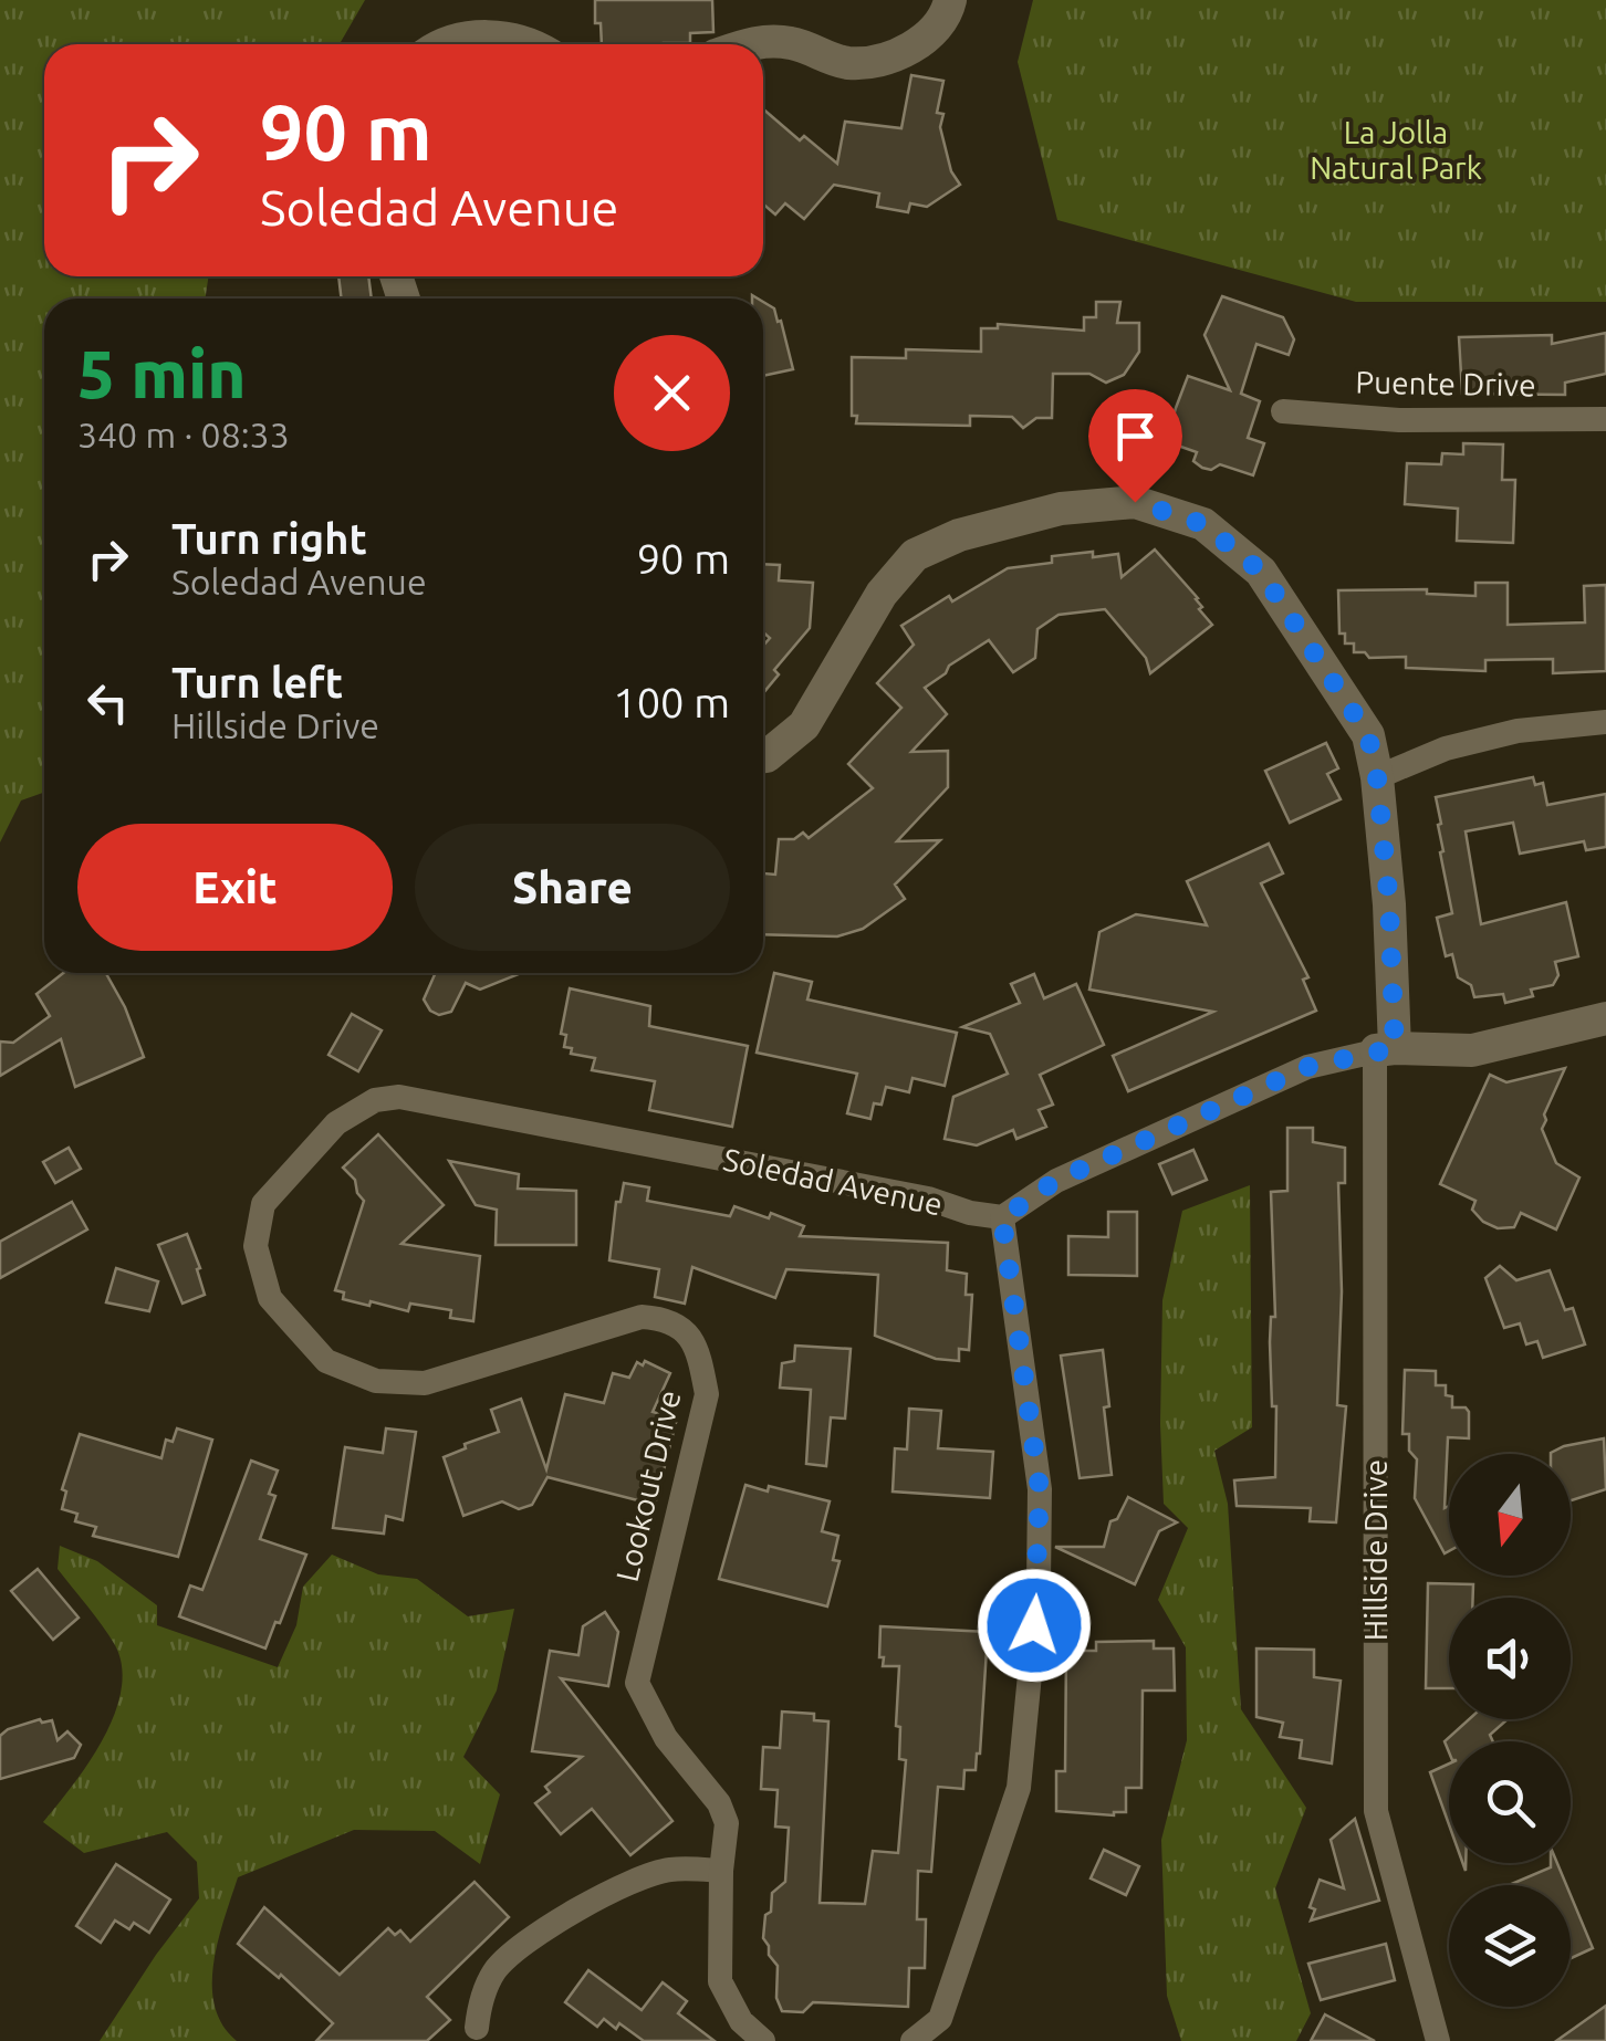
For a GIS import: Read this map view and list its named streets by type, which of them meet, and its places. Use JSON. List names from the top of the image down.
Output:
{
  "streets": {
    "street": [
      "Puente Drive",
      "Soledad Avenue",
      "Lookout Drive",
      "Hillside Drive"
    ]
  },
  "crossings": [
    ["Soledad Avenue", "Lookout Drive"]
  ],
  "parks": ["La Jolla Natural Park"],
  "north": "bottom",
  "page": {
    "turn": ["90 m", "Soledad Avenue"],
    "heading": ["5 min", "340 m · 08:33"],
    "list": [
      {
        "name": "Turn right",
        "note": "Soledad Avenue",
        "value": "90 m"
      },
      {
        "name": "Turn left",
        "note": "Hillside Drive",
        "value": "100 m"
      }
    ],
    "buttons": ["Exit", "Share"]
  }
}
